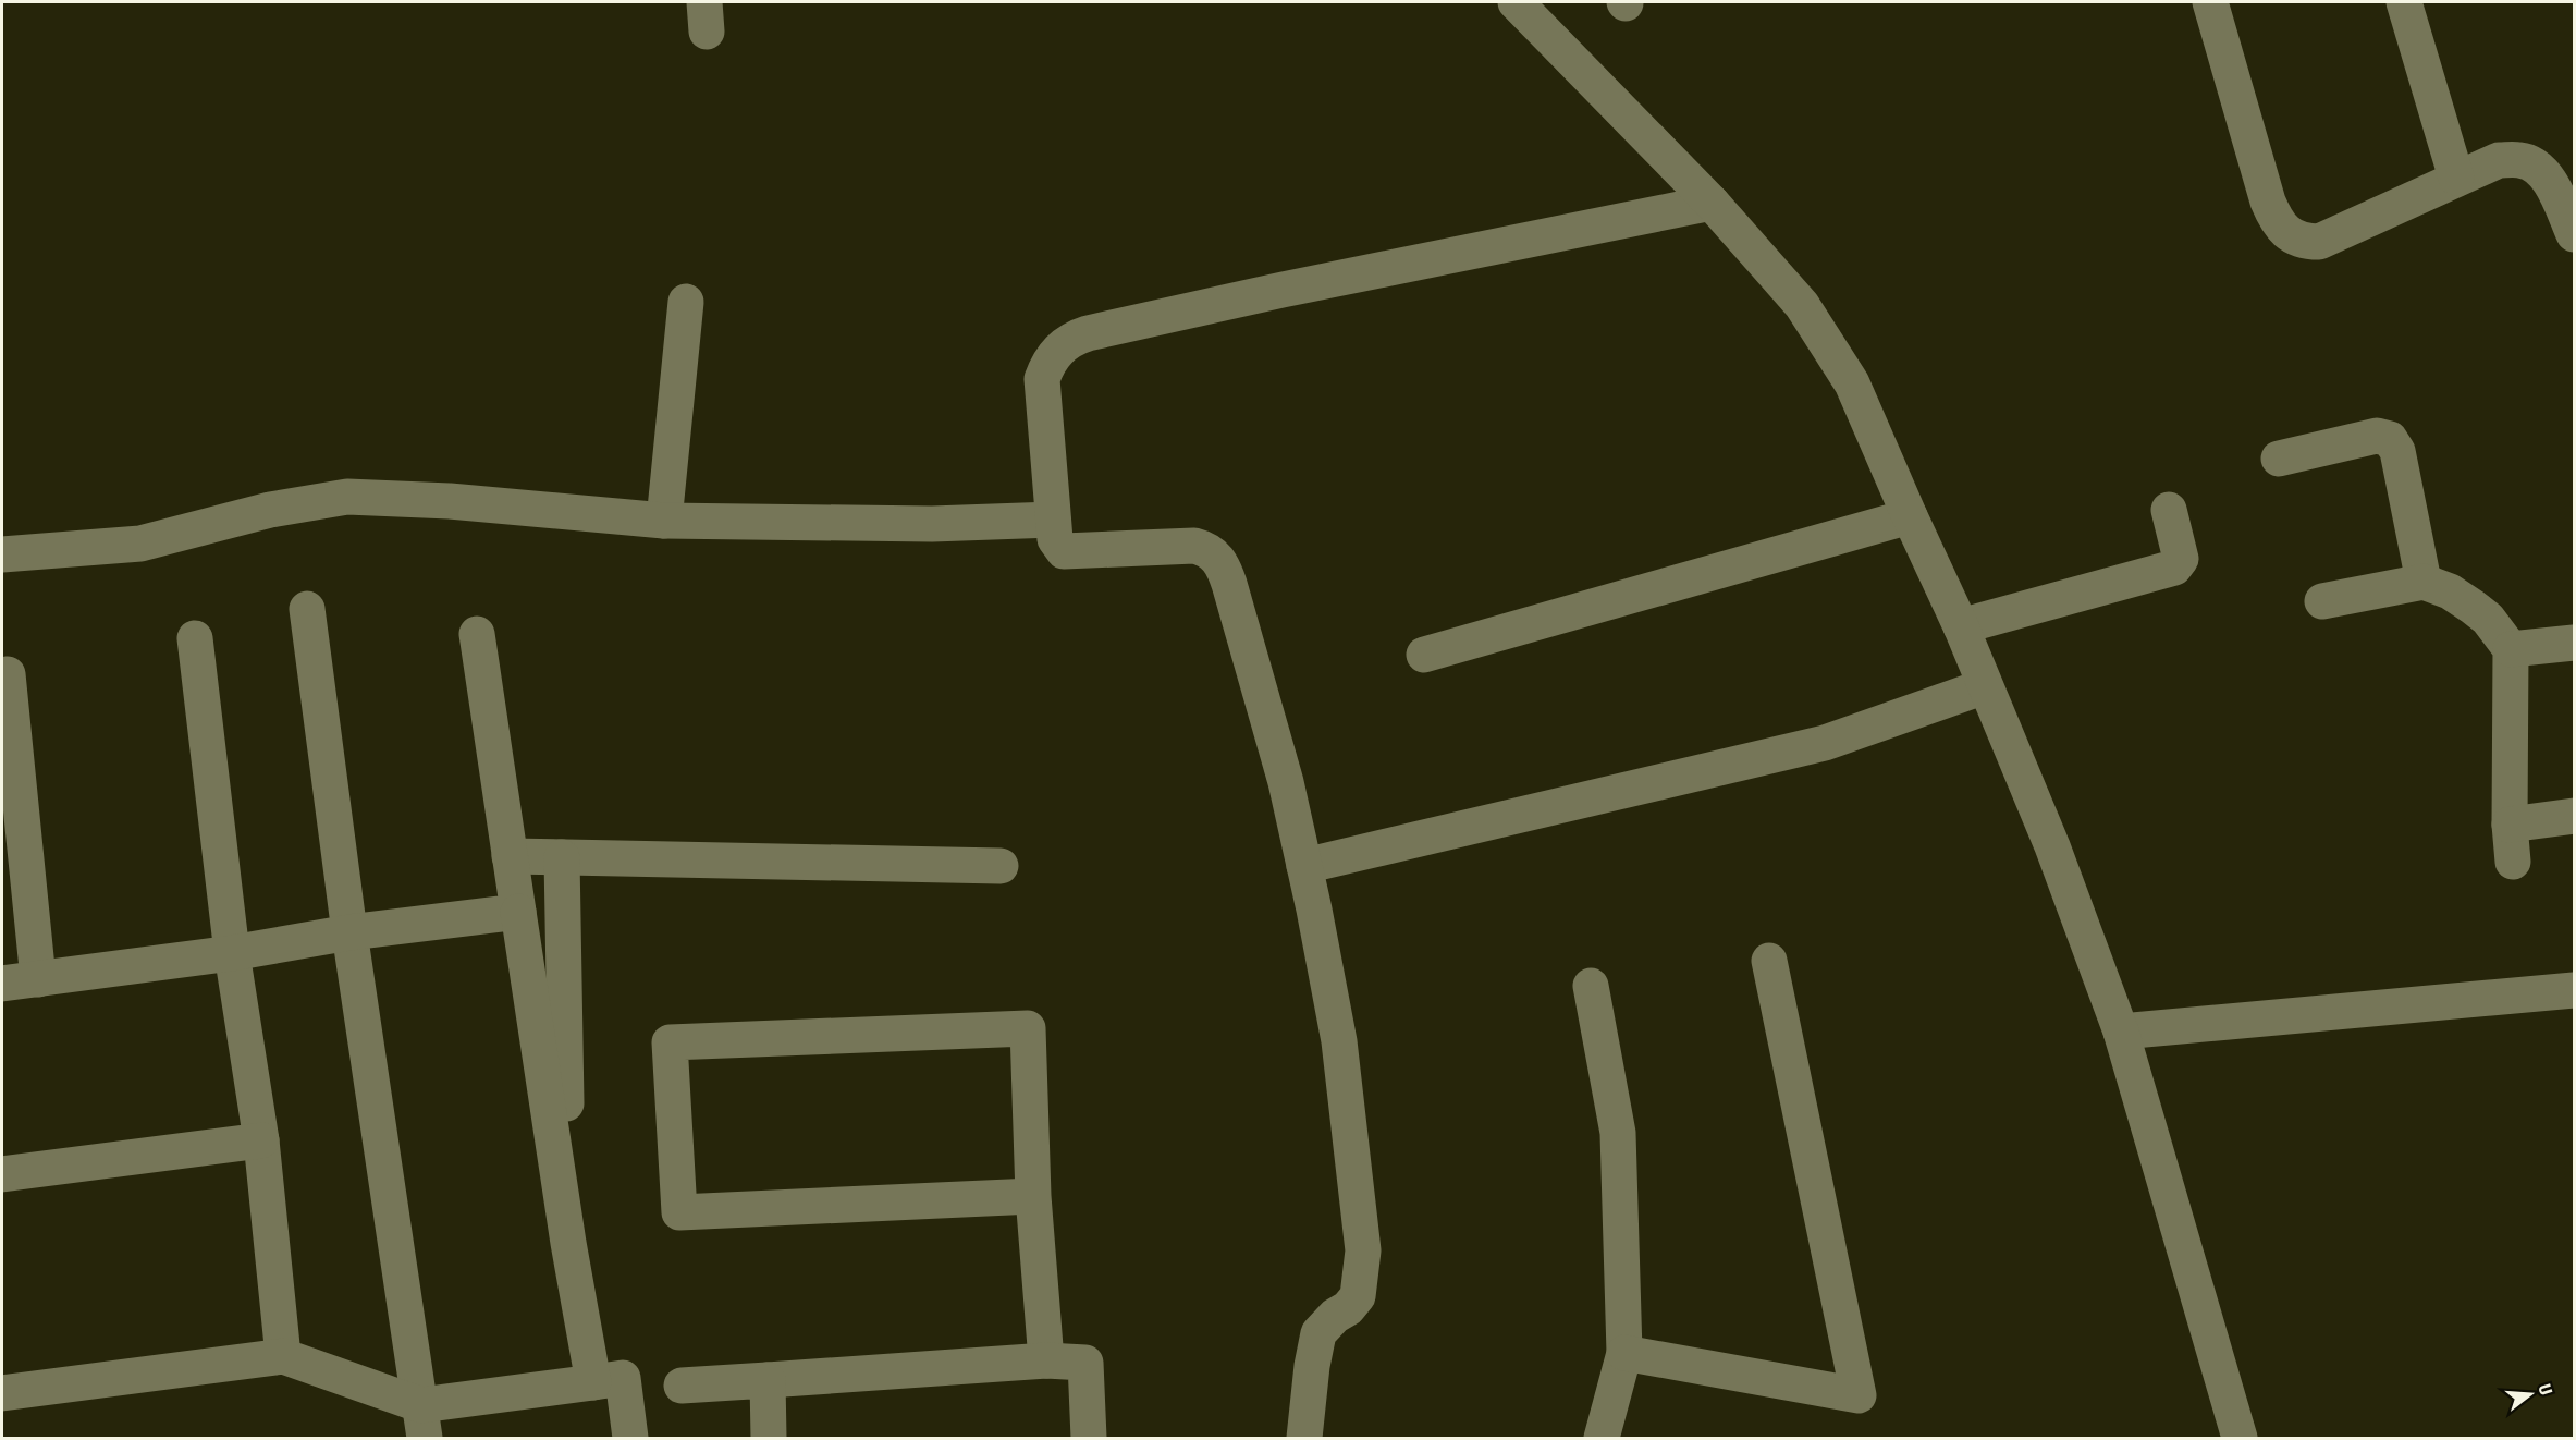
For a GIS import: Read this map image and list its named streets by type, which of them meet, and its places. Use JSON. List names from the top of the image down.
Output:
{
  "north": "right"
}
